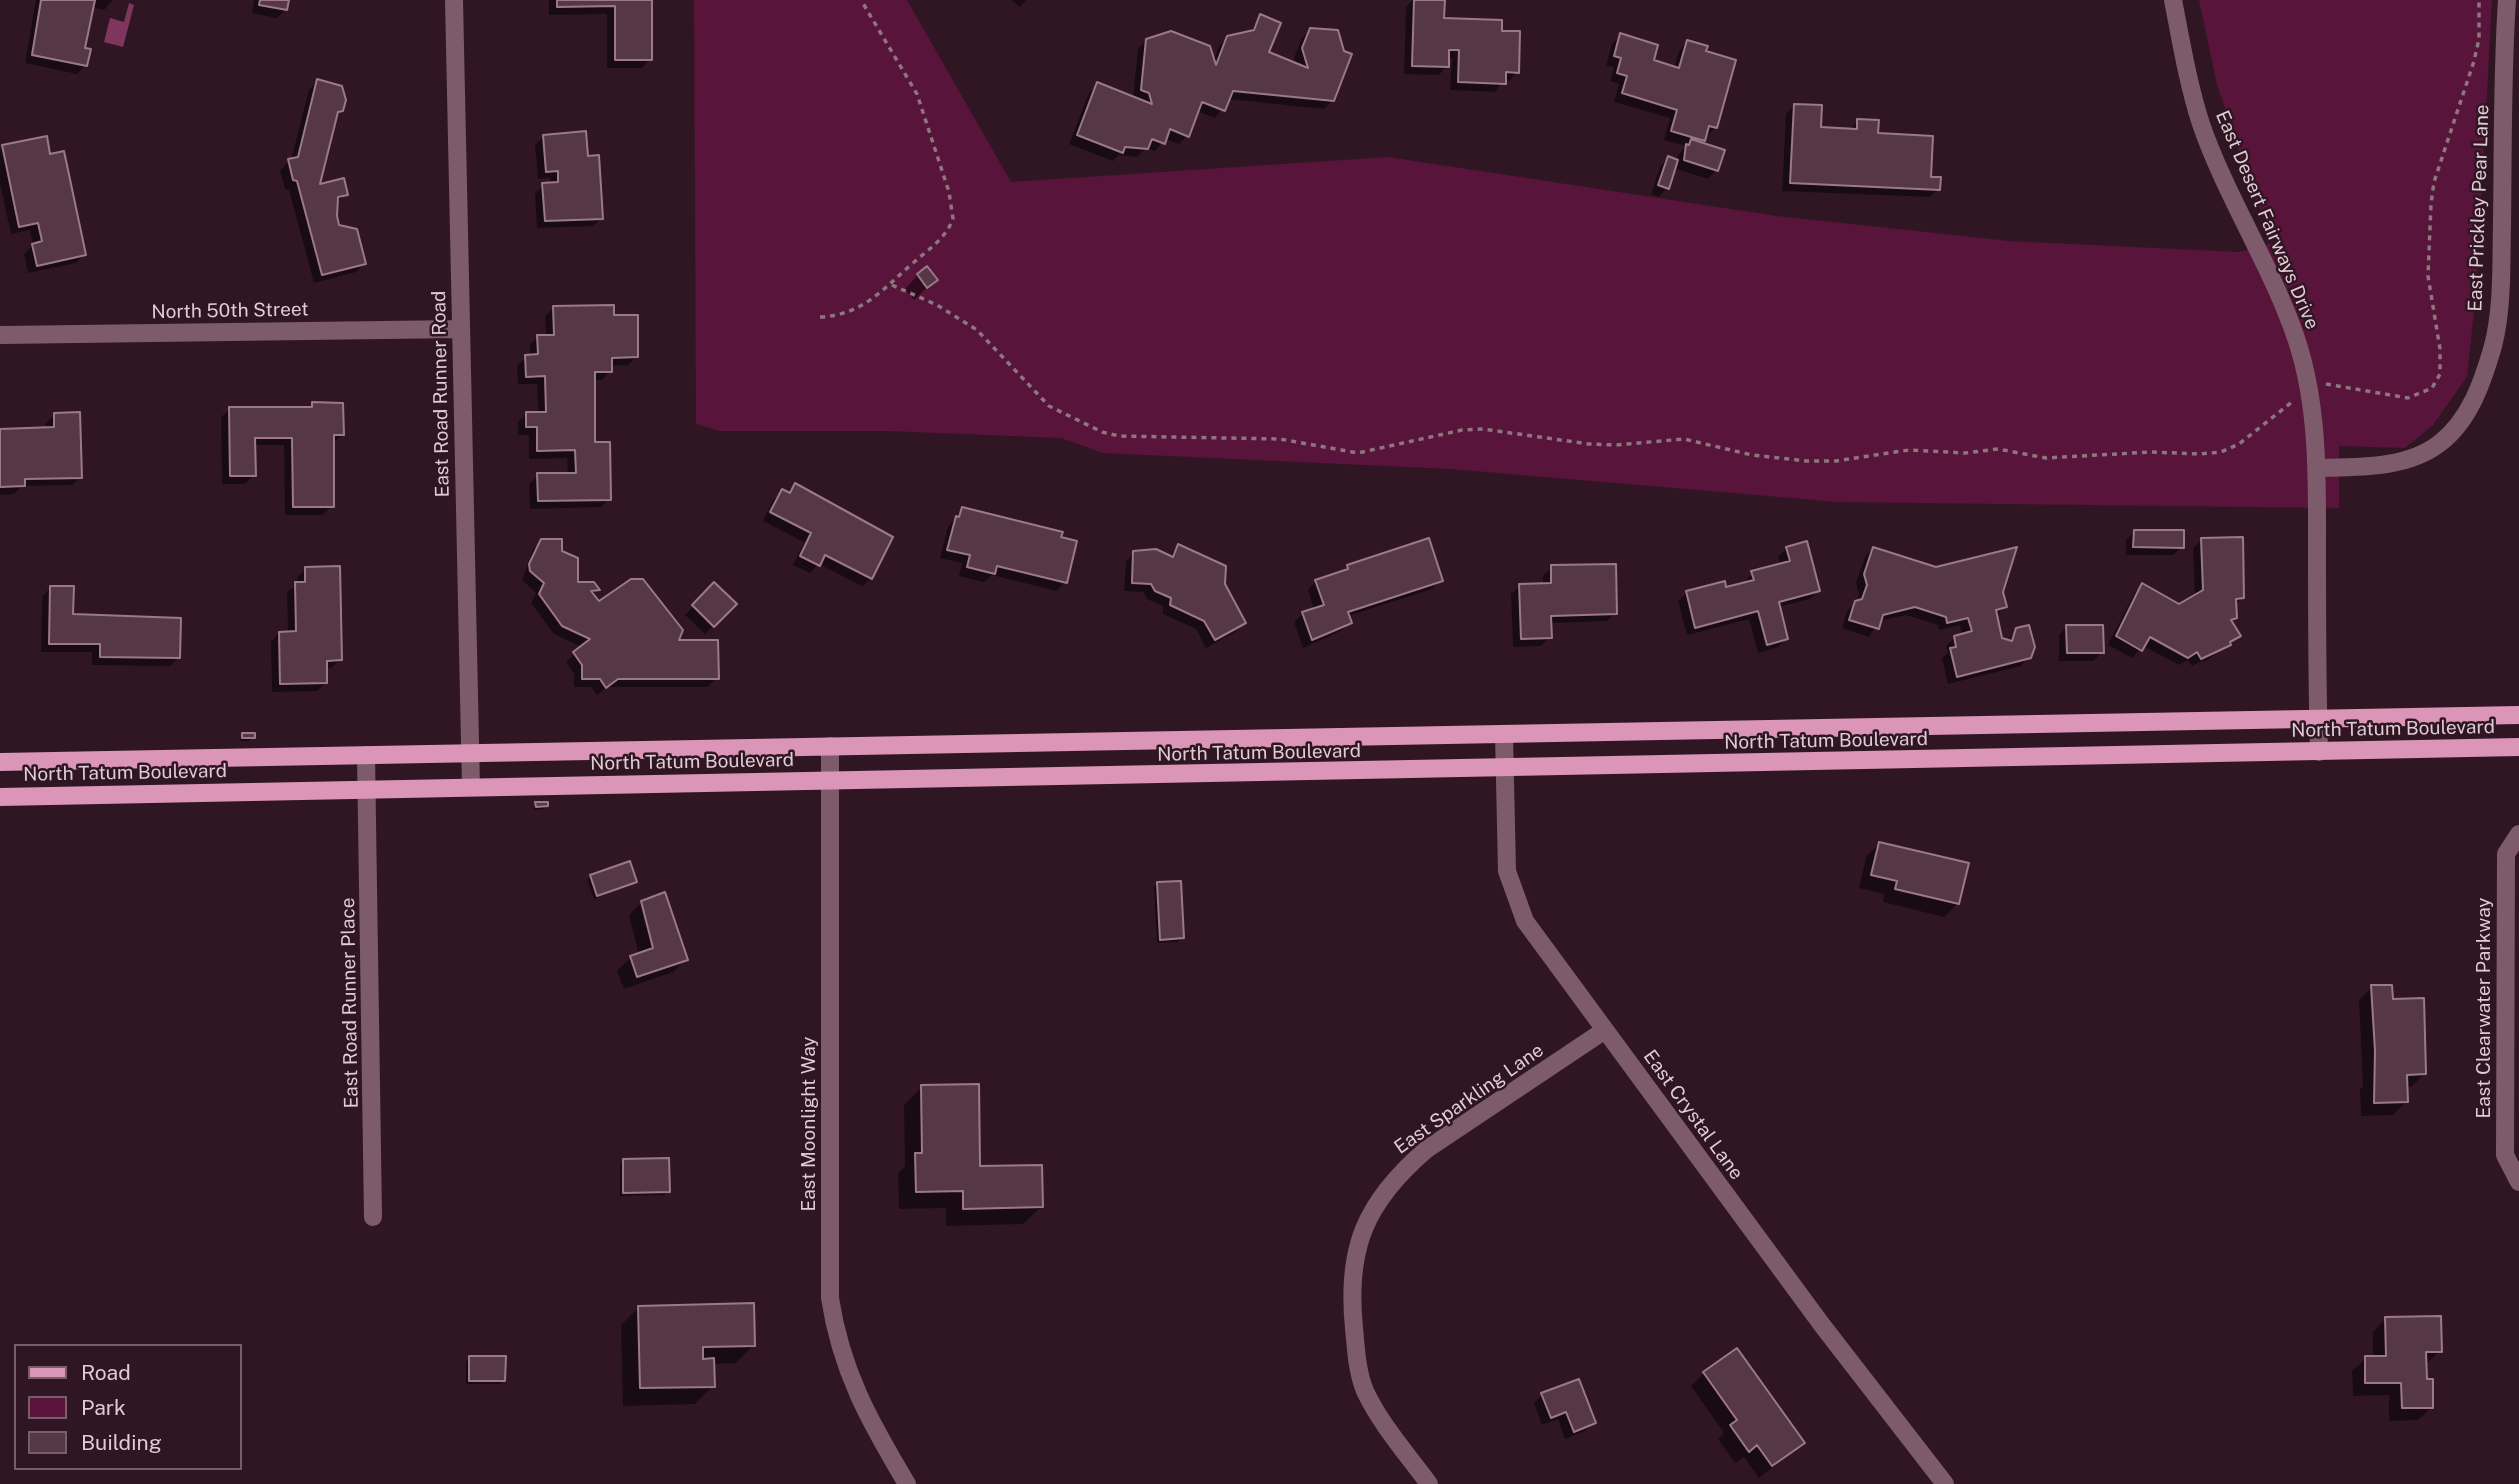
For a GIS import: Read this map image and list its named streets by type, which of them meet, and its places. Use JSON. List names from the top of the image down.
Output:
{
  "streets": {
    "main road": ["North Tatum Boulevard"],
    "street": [
      "East Prickley Pear Lane",
      "East Desert Fairways Drive",
      "North 50th Street",
      "East Road Runner Road",
      "East Road Runner Place",
      "East Clearwater Parkway",
      "East Sparkling Lane",
      "East Crystal Lane",
      "East Moonlight Way"
    ]
  },
  "crossings": [
    ["East Prickley Pear Lane", "East Desert Fairways Drive"],
    ["East Desert Fairways Drive", "North Tatum Boulevard"],
    ["North 50th Street", "East Road Runner Road"],
    ["East Road Runner Road", "North Tatum Boulevard"],
    ["North Tatum Boulevard", "East Road Runner Place"],
    ["North Tatum Boulevard", "East Crystal Lane"],
    ["North Tatum Boulevard", "East Moonlight Way"],
    ["East Sparkling Lane", "East Crystal Lane"]
  ],
  "legend": ["Road", "Park", "Building"]
}
